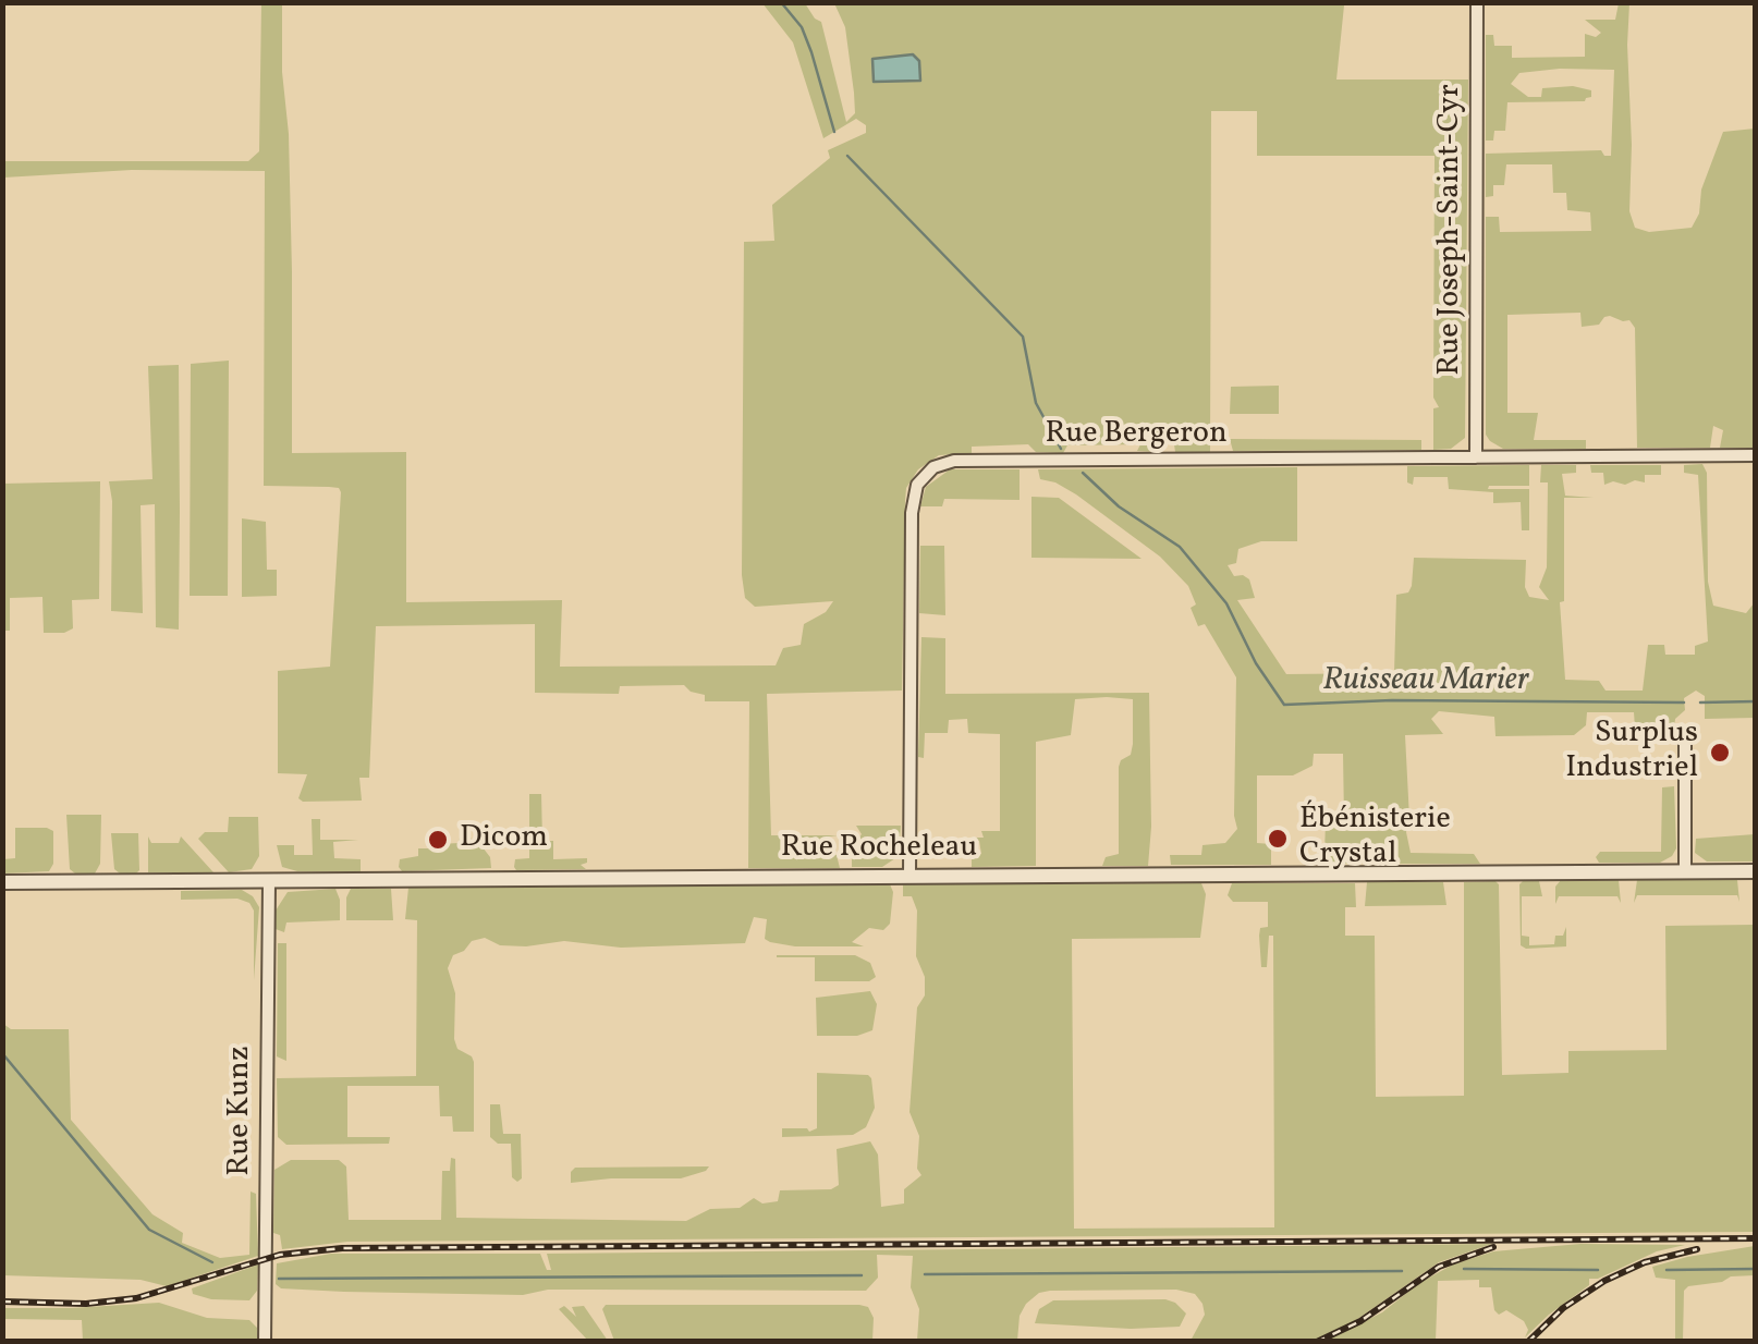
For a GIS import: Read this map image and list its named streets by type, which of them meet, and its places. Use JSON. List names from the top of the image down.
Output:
{
  "streets": {
    "street": [
      "Rue Joseph-Saint-Cyr",
      "Rue Bergeron",
      "Rue Rocheleau",
      "Rue Kunz"
    ]
  },
  "crossings": [
    ["Rue Joseph-Saint-Cyr", "Rue Bergeron"],
    ["Rue Bergeron", "Rue Rocheleau"],
    ["Rue Rocheleau", "Rue Kunz"]
  ],
  "water": ["Ruisseau Marier"],
  "places": ["Surplus Industriel", "Ébénisterie Crystal", "Dicom"]
}
